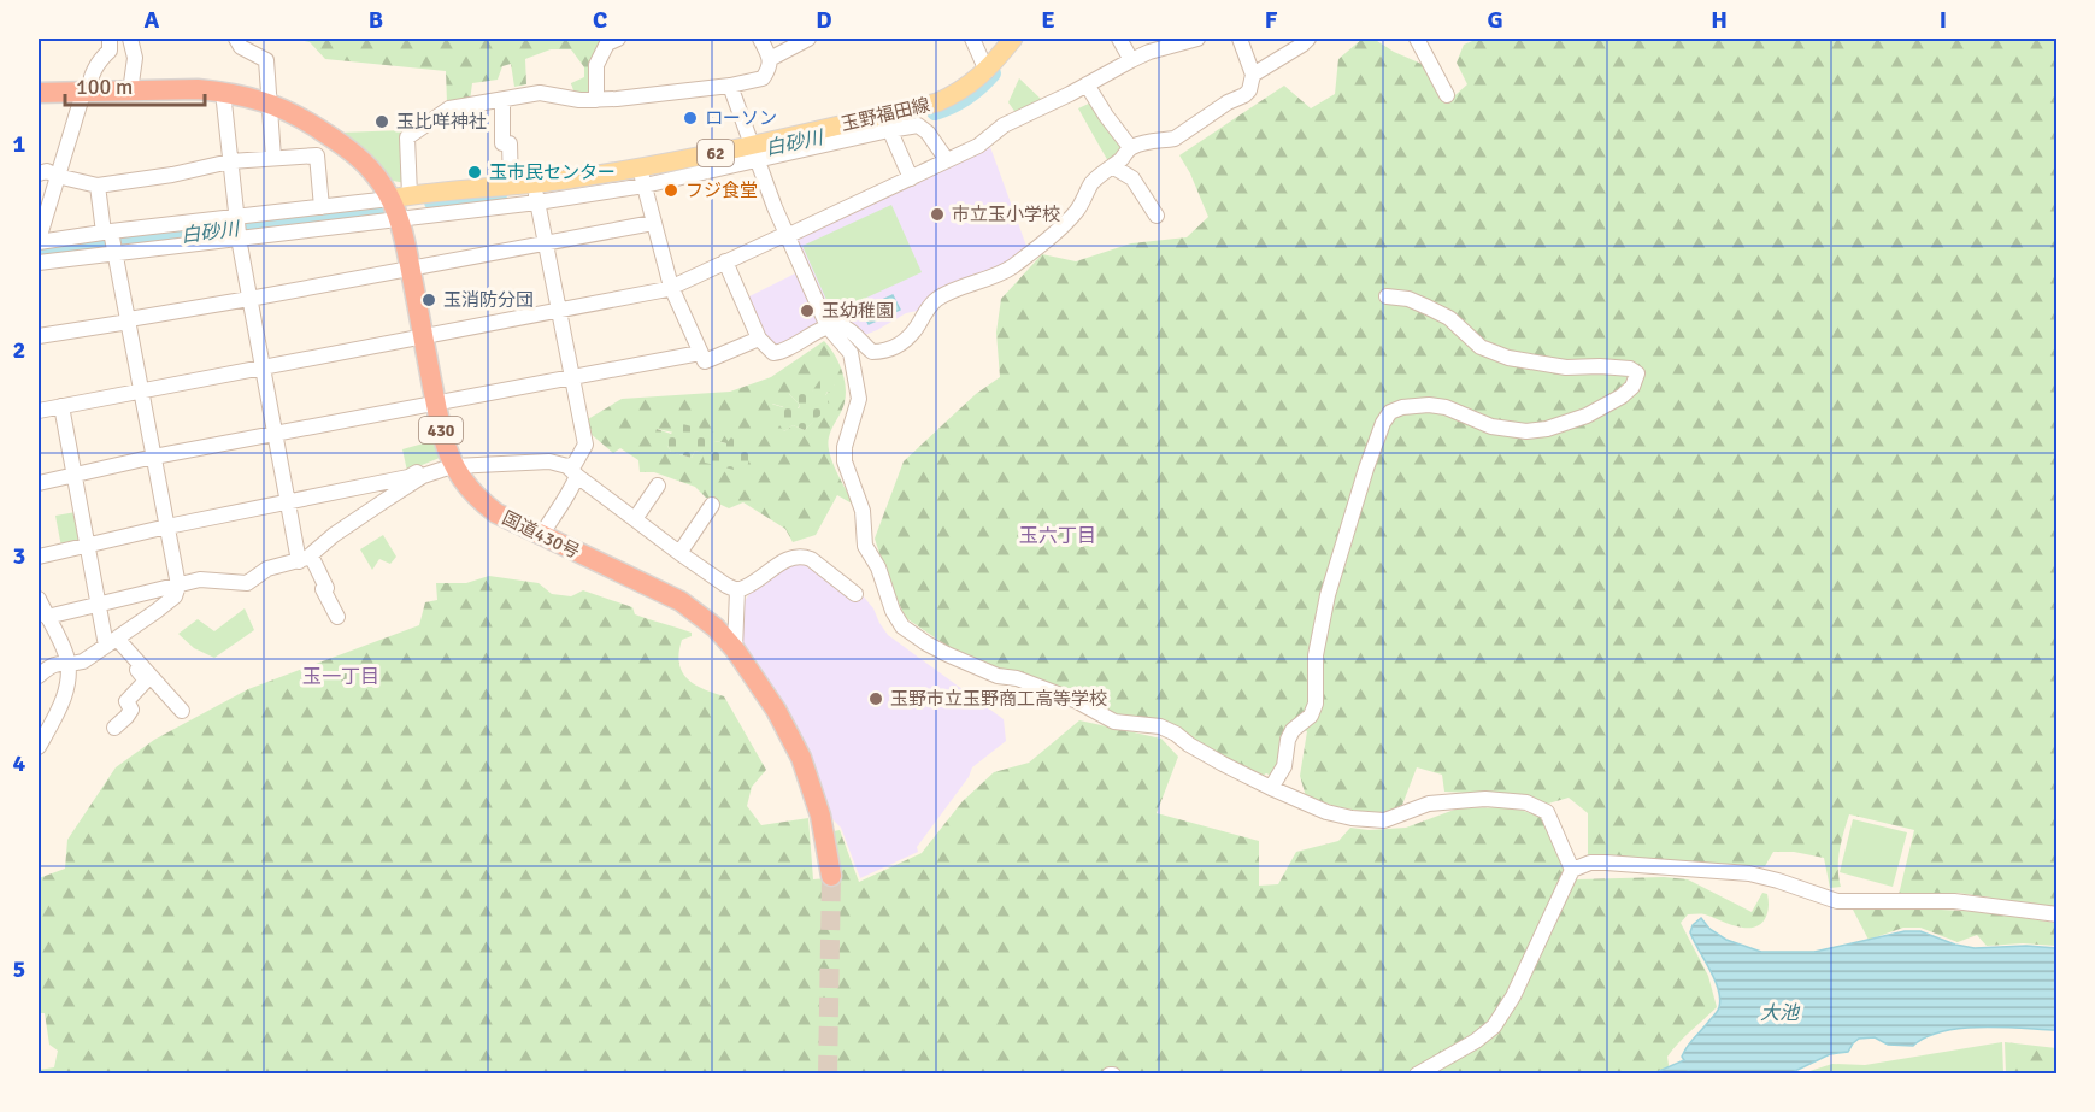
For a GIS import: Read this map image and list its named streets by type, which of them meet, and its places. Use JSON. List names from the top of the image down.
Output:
{
  "streets": {
    "highway": ["430", "国道430号"],
    "main road": ["玉野福田線", "62"]
  },
  "crossings": [
    ["玉野福田線", "国道430号"]
  ],
  "districts": ["玉六丁目", "玉一丁目"],
  "water": ["白砂川", "大池"],
  "places": [
    "ローソン",
    "玉比咩神社",
    "玉市民センター",
    "フジ食堂",
    "市立玉小学校",
    "玉消防分団",
    "玉幼稚園",
    "玉野市立玉野商工高等学校"
  ],
  "scale_bar": "100 m",
  "grid": {
    "columns": [
      "A",
      "B",
      "C",
      "D",
      "E",
      "F",
      "G",
      "H",
      "I"
    ],
    "rows": [
      "1",
      "2",
      "3",
      "4",
      "5"
    ]
  }
}
